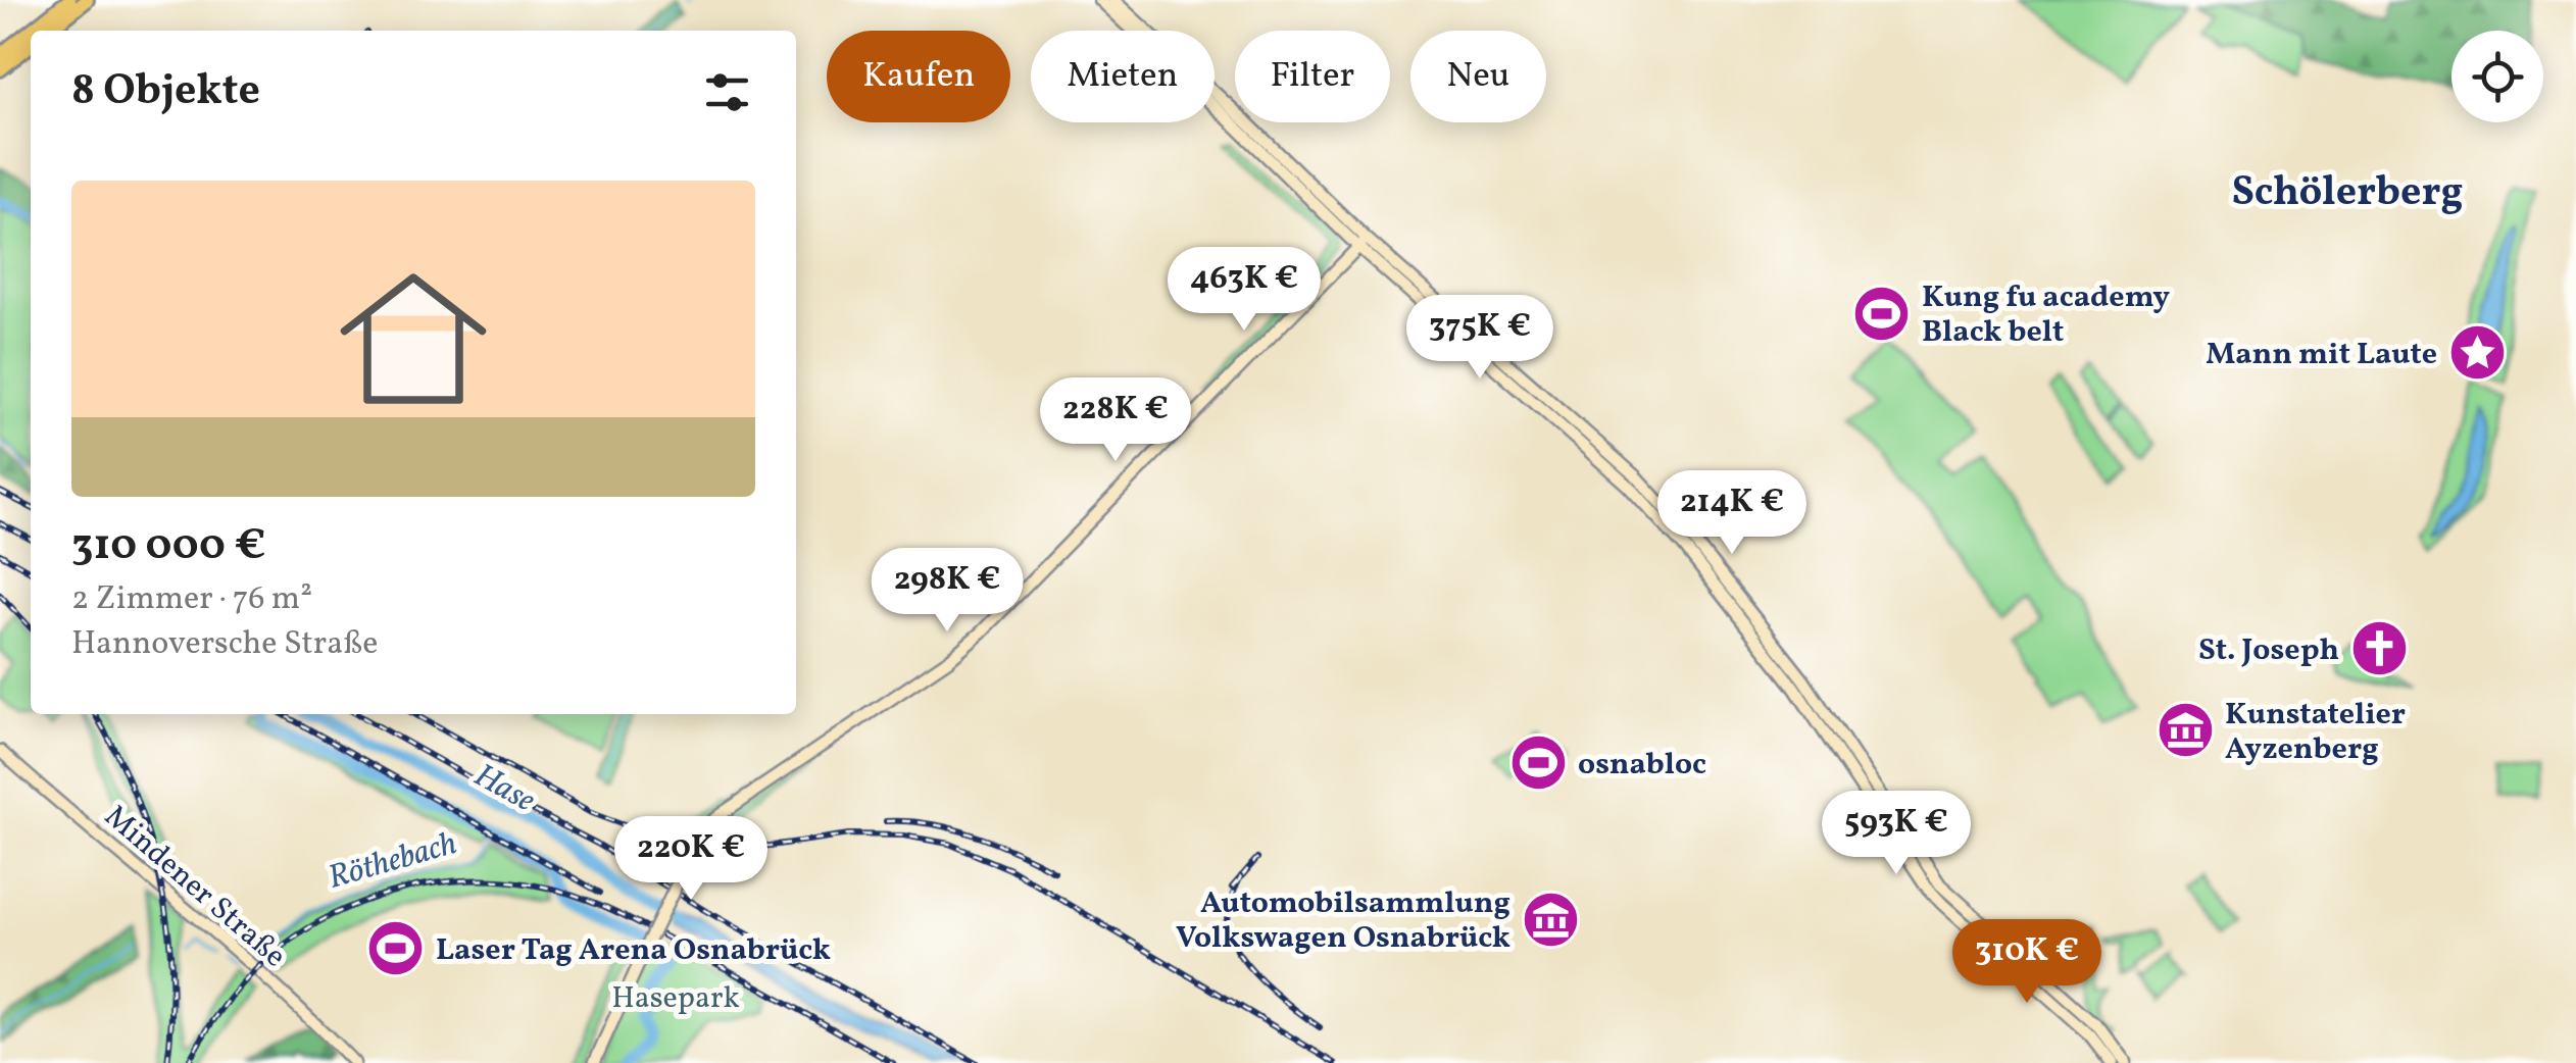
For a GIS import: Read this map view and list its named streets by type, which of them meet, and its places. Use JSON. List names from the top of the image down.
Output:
{
  "streets": {
    "main road": ["Mindener Straße"]
  },
  "districts": ["Schölerberg"],
  "water": ["Hase", "Röthebach"],
  "parks": ["Hasepark"],
  "places": {
    "sports": ["Kung fu academy Black belt", "osnabloc", "Laser Tag Arena Osnabrück"],
    "place": ["Mann mit Laute"],
    "church": ["St. Joseph"],
    "museum": ["Kunstatelier Ayzenberg", "Automobilsammlung Volkswagen Osnabrück"]
  },
  "page": {
    "chip": [
      "Kaufen",
      "Mieten",
      "Filter",
      "Neu"
    ],
    "heading": "8 Objekte",
    "list": [
      {
        "name": "310 000 €",
        "note": "2 Zimmer · 76 m² · Hannoversche Straße"
      }
    ],
    "price": [
      "463K €",
      "375K €",
      "228K €",
      "214K €",
      "298K €",
      "593K €",
      "220K €",
      "310K €"
    ]
  }
}
